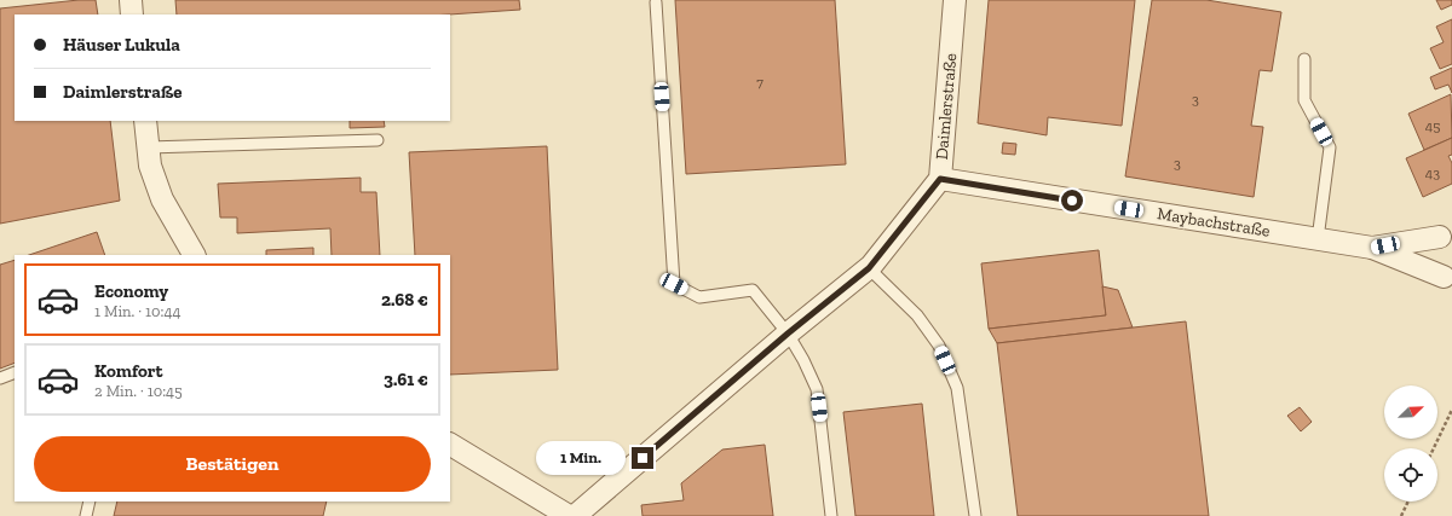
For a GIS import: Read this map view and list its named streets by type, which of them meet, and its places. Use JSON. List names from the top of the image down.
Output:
{
  "streets": {
    "street": ["Daimlerstraße", "Maybachstraße"]
  },
  "crossings": [
    ["Daimlerstraße", "Maybachstraße"]
  ],
  "house_numbers": [
    "7",
    "3",
    "45",
    "3",
    "43"
  ],
  "north": "top right",
  "page": {
    "banner": ["Häuser Lukula", "Daimlerstraße"],
    "list": [
      {
        "name": "Economy",
        "note": "1 Min. · 10:44",
        "value": "2.68 €"
      },
      {
        "name": "Komfort",
        "note": "2 Min. · 10:45",
        "value": "3.61 €"
      }
    ],
    "buttons": "Bestätigen",
    "bubble": "1 Min."
  }
}
